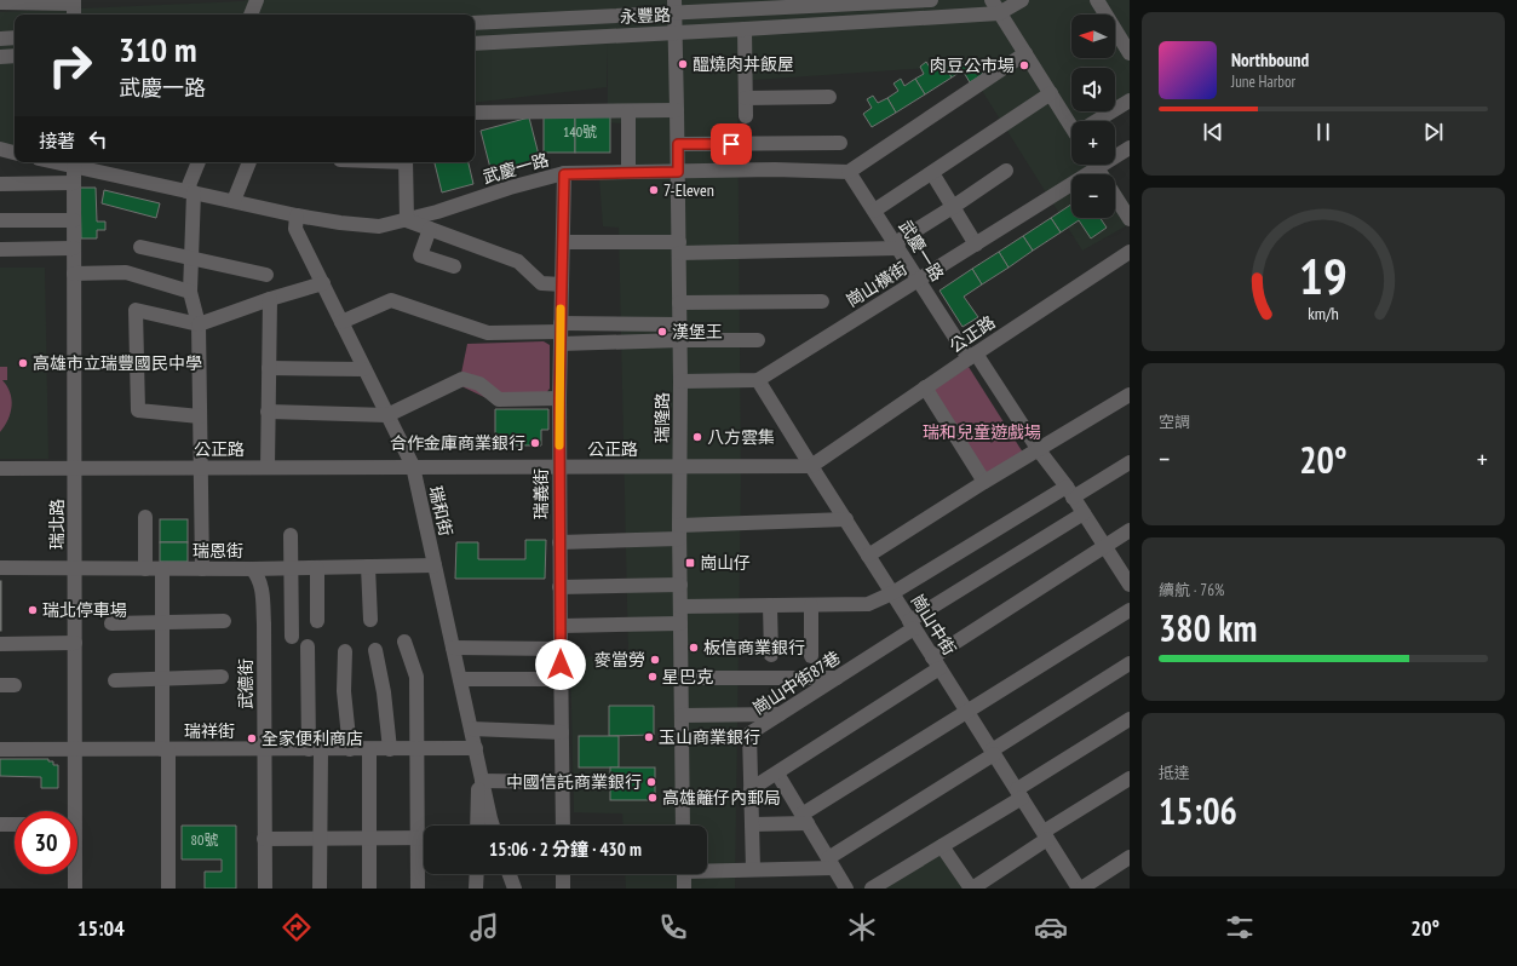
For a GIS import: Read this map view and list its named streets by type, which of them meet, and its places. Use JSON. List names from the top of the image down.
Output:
{
  "streets": {
    "street": [
      "永豐路",
      "武慶一路",
      "崗山橫街",
      "公正路",
      "瑞隆路",
      "瑞義街",
      "瑞和街",
      "瑞北路",
      "瑞恩街",
      "崗山中街",
      "崗山中街87巷",
      "武德街",
      "瑞祥街"
    ]
  },
  "crossings": [
    ["永豐路", "瑞隆路"],
    ["武慶一路", "崗山橫街"],
    ["武慶一路", "公正路"],
    ["武慶一路", "瑞隆路"],
    ["武慶一路", "瑞義街"],
    ["武慶一路", "瑞和街"],
    ["武慶一路", "瑞北路"],
    ["武慶一路", "崗山中街87巷"],
    ["崗山橫街", "崗山中街"],
    ["公正路", "瑞隆路"],
    ["公正路", "瑞義街"],
    ["公正路", "瑞和街"],
    ["公正路", "瑞北路"],
    ["公正路", "崗山中街"],
    ["瑞和街", "瑞恩街"],
    ["瑞和街", "瑞祥街"],
    ["瑞北路", "瑞恩街"],
    ["瑞北路", "瑞祥街"],
    ["瑞恩街", "武德街"],
    ["崗山中街", "崗山中街87巷"],
    ["武德街", "瑞祥街"]
  ],
  "parks": ["瑞和兒童遊戲場"],
  "places": {
    "other": [
      "醞燒肉丼飯屋",
      "肉豆公市場",
      "7-Eleven",
      "漢堡王",
      "高雄市立瑞豐國民中學",
      "八方雲集",
      "合作金庫商業銀行",
      "瑞北停車場",
      "板信商業銀行",
      "麥當勞",
      "星巴克",
      "玉山商業銀行",
      "全家便利商店",
      "中國信託商業銀行",
      "高雄籬仔內郵局"
    ],
    "transit": ["崗山仔"]
  },
  "house_numbers": ["140號", "80號"],
  "north": "left",
  "page": {
    "map_buttons": ["+", "−"],
    "turn": ["310 m", "武慶一路"],
    "song": ["Northbound", "June Harbor"],
    "then": "接著",
    "tile": [
      "空調",
      ["續航 · 76%", "380 km"],
      ["抵達", "15:06"]
    ],
    "heat": ["−", "20°", "+"],
    "limit": "30",
    "trip": "15:06 · 2 分鐘 · 430 m",
    "tabs": ["15:04", "20°"],
    "gauge": ["19", "km/h"]
  }
}
